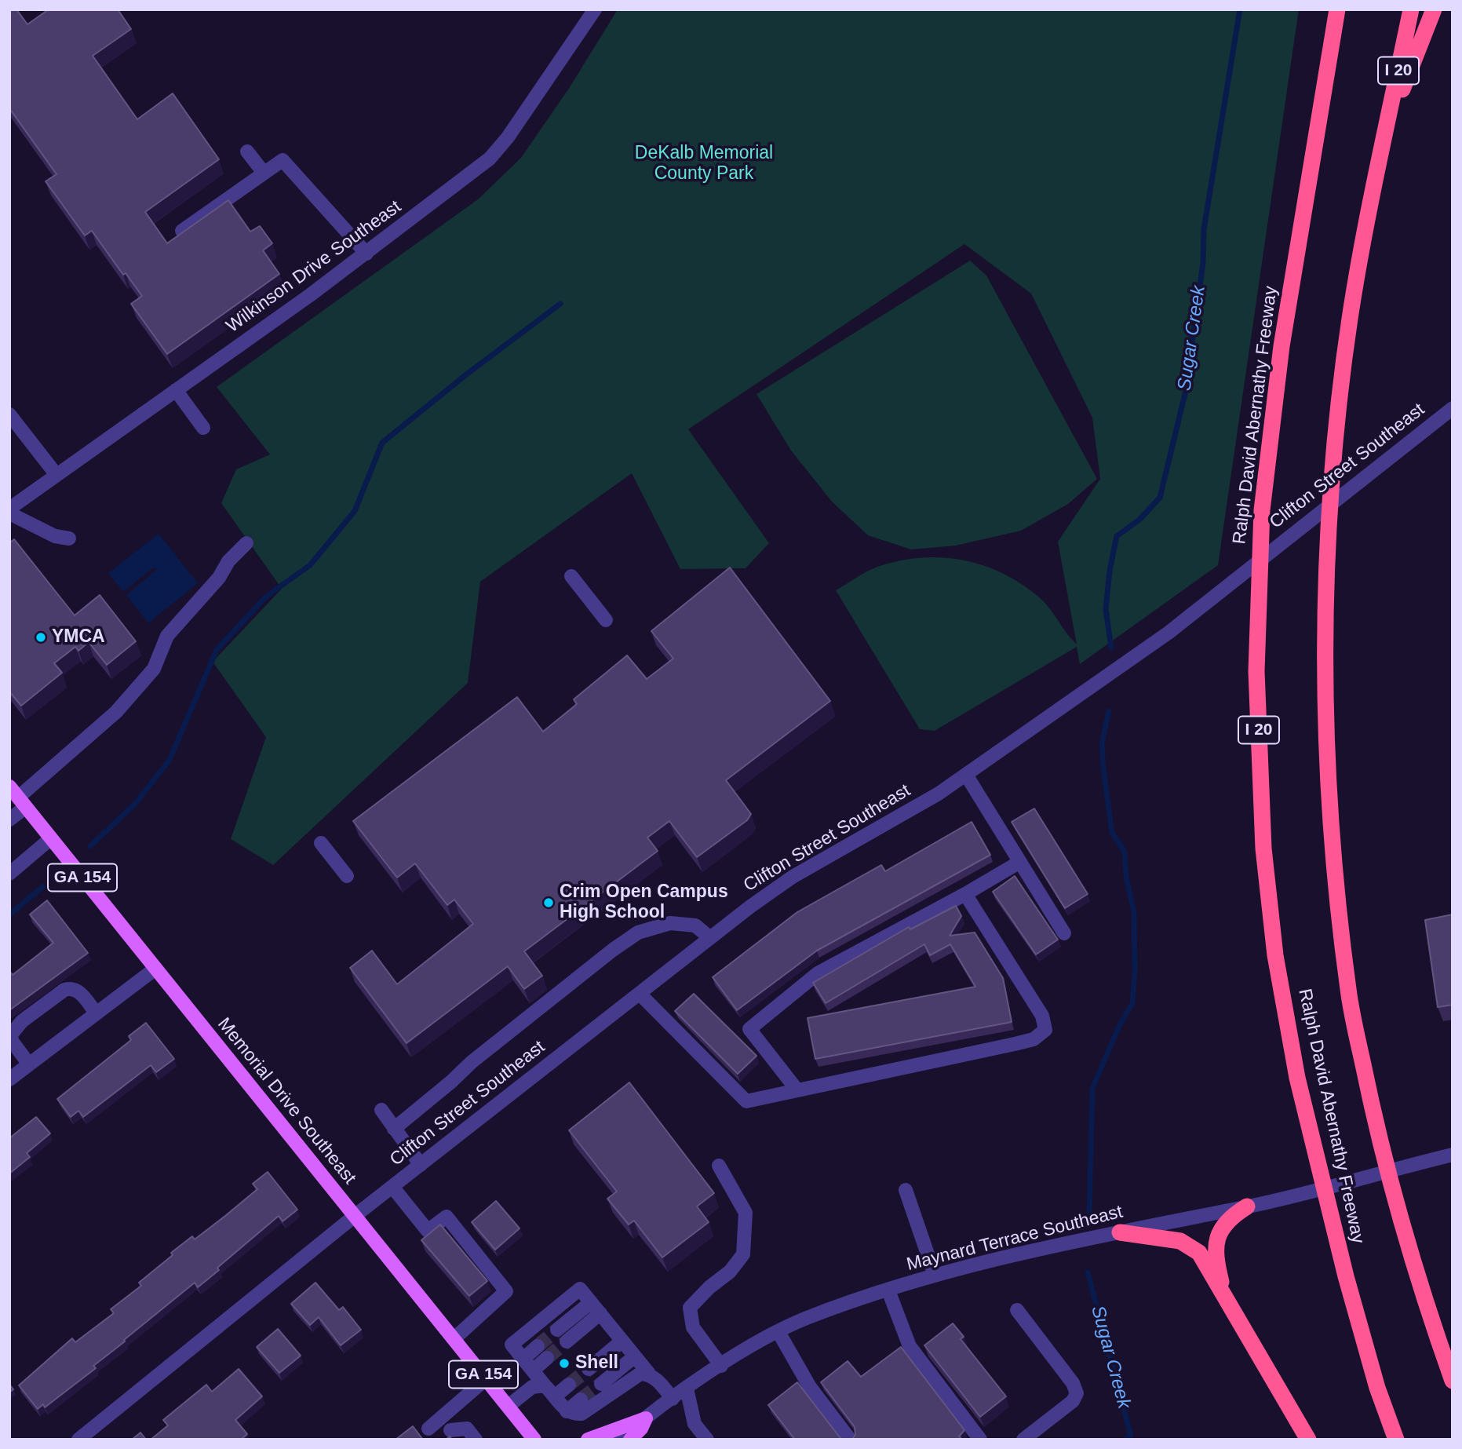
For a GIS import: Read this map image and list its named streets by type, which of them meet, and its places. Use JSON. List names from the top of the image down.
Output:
{
  "streets": {
    "highway": ["I 20", "Ralph David Abernathy Freeway"],
    "main road": ["GA 154", "Memorial Drive Southeast"],
    "street": ["Wilkinson Drive Southeast", "Clifton Street Southeast", "Maynard Terrace Southeast"]
  },
  "crossings": [
    ["Clifton Street Southeast", "Memorial Drive Southeast"]
  ],
  "water": ["Sugar Creek"],
  "parks": ["DeKalb Memorial County Park"],
  "places": ["YMCA", "Crim Open Campus High School", "Shell"]
}
